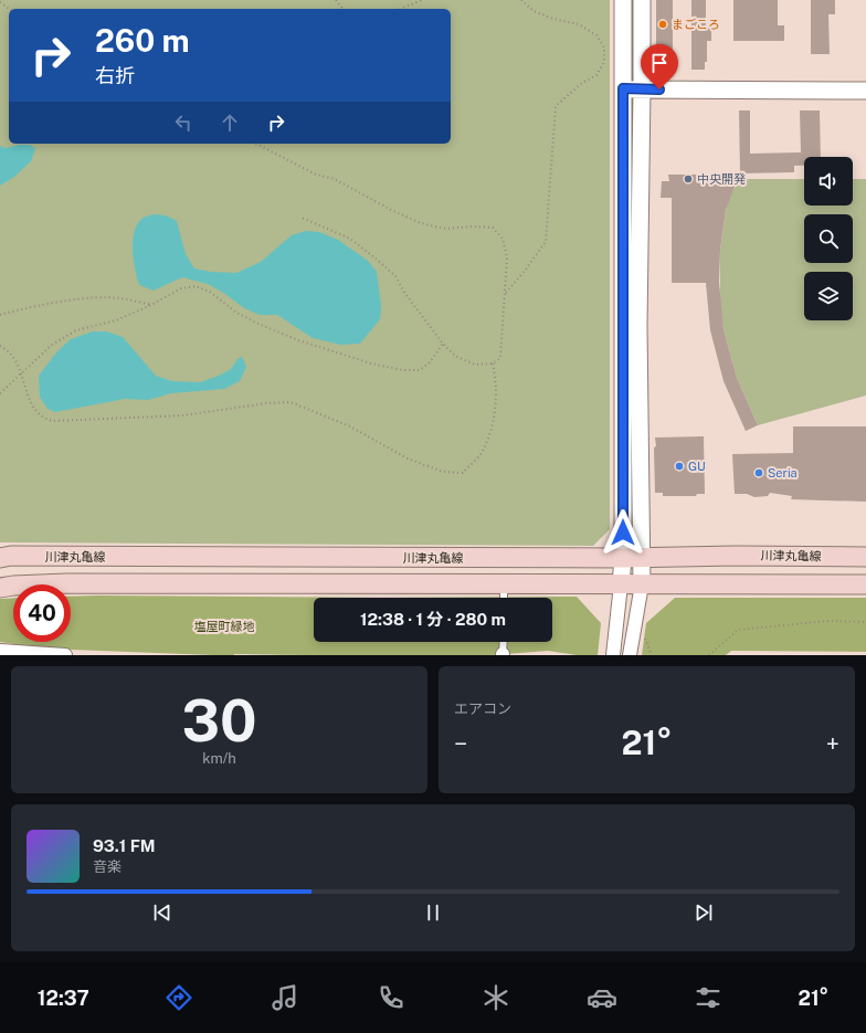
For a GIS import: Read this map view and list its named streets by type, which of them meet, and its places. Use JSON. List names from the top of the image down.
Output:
{
  "streets": {
    "main road": ["川津丸亀線"]
  },
  "parks": ["塩屋町緑地"],
  "places": [
    "まごころ",
    "中央開発",
    "GU",
    "Seria"
  ],
  "page": {
    "turn": ["260 m", "右折"],
    "limit": "40",
    "trip": "12:38 · 1 分 · 280 m",
    "tile": [
      ["30", "km/h"],
      "エアコン"
    ],
    "heat": ["−", "21°", "+"],
    "song": ["93.1 FM", "音楽"],
    "tabs": ["12:37", "21°"]
  }
}
